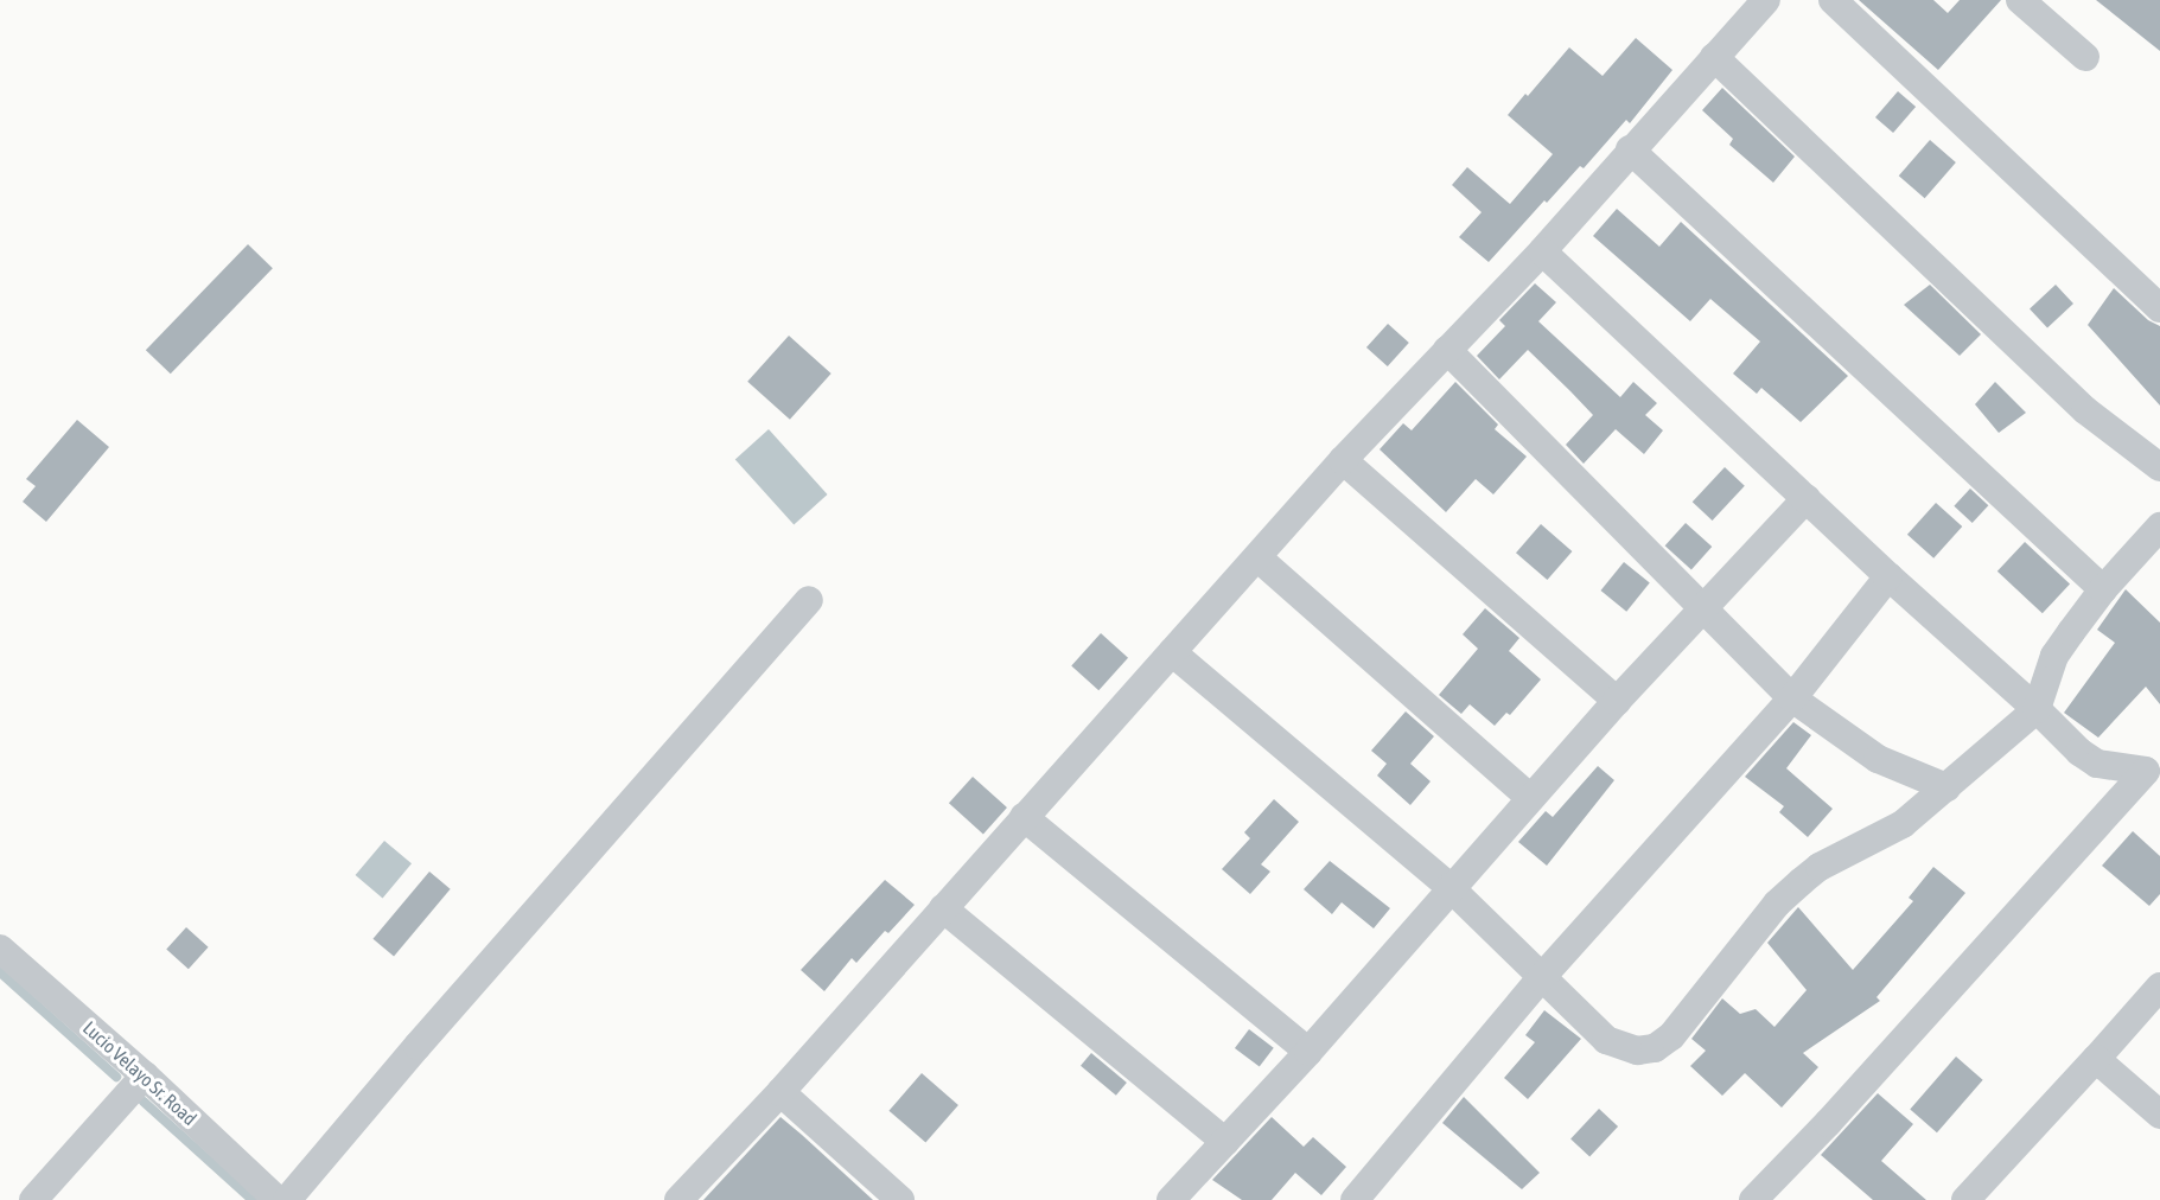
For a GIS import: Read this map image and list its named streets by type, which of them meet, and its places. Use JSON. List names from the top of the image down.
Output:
{
  "streets": {
    "street": ["Lucio Velayo Sr. Road"]
  }
}
